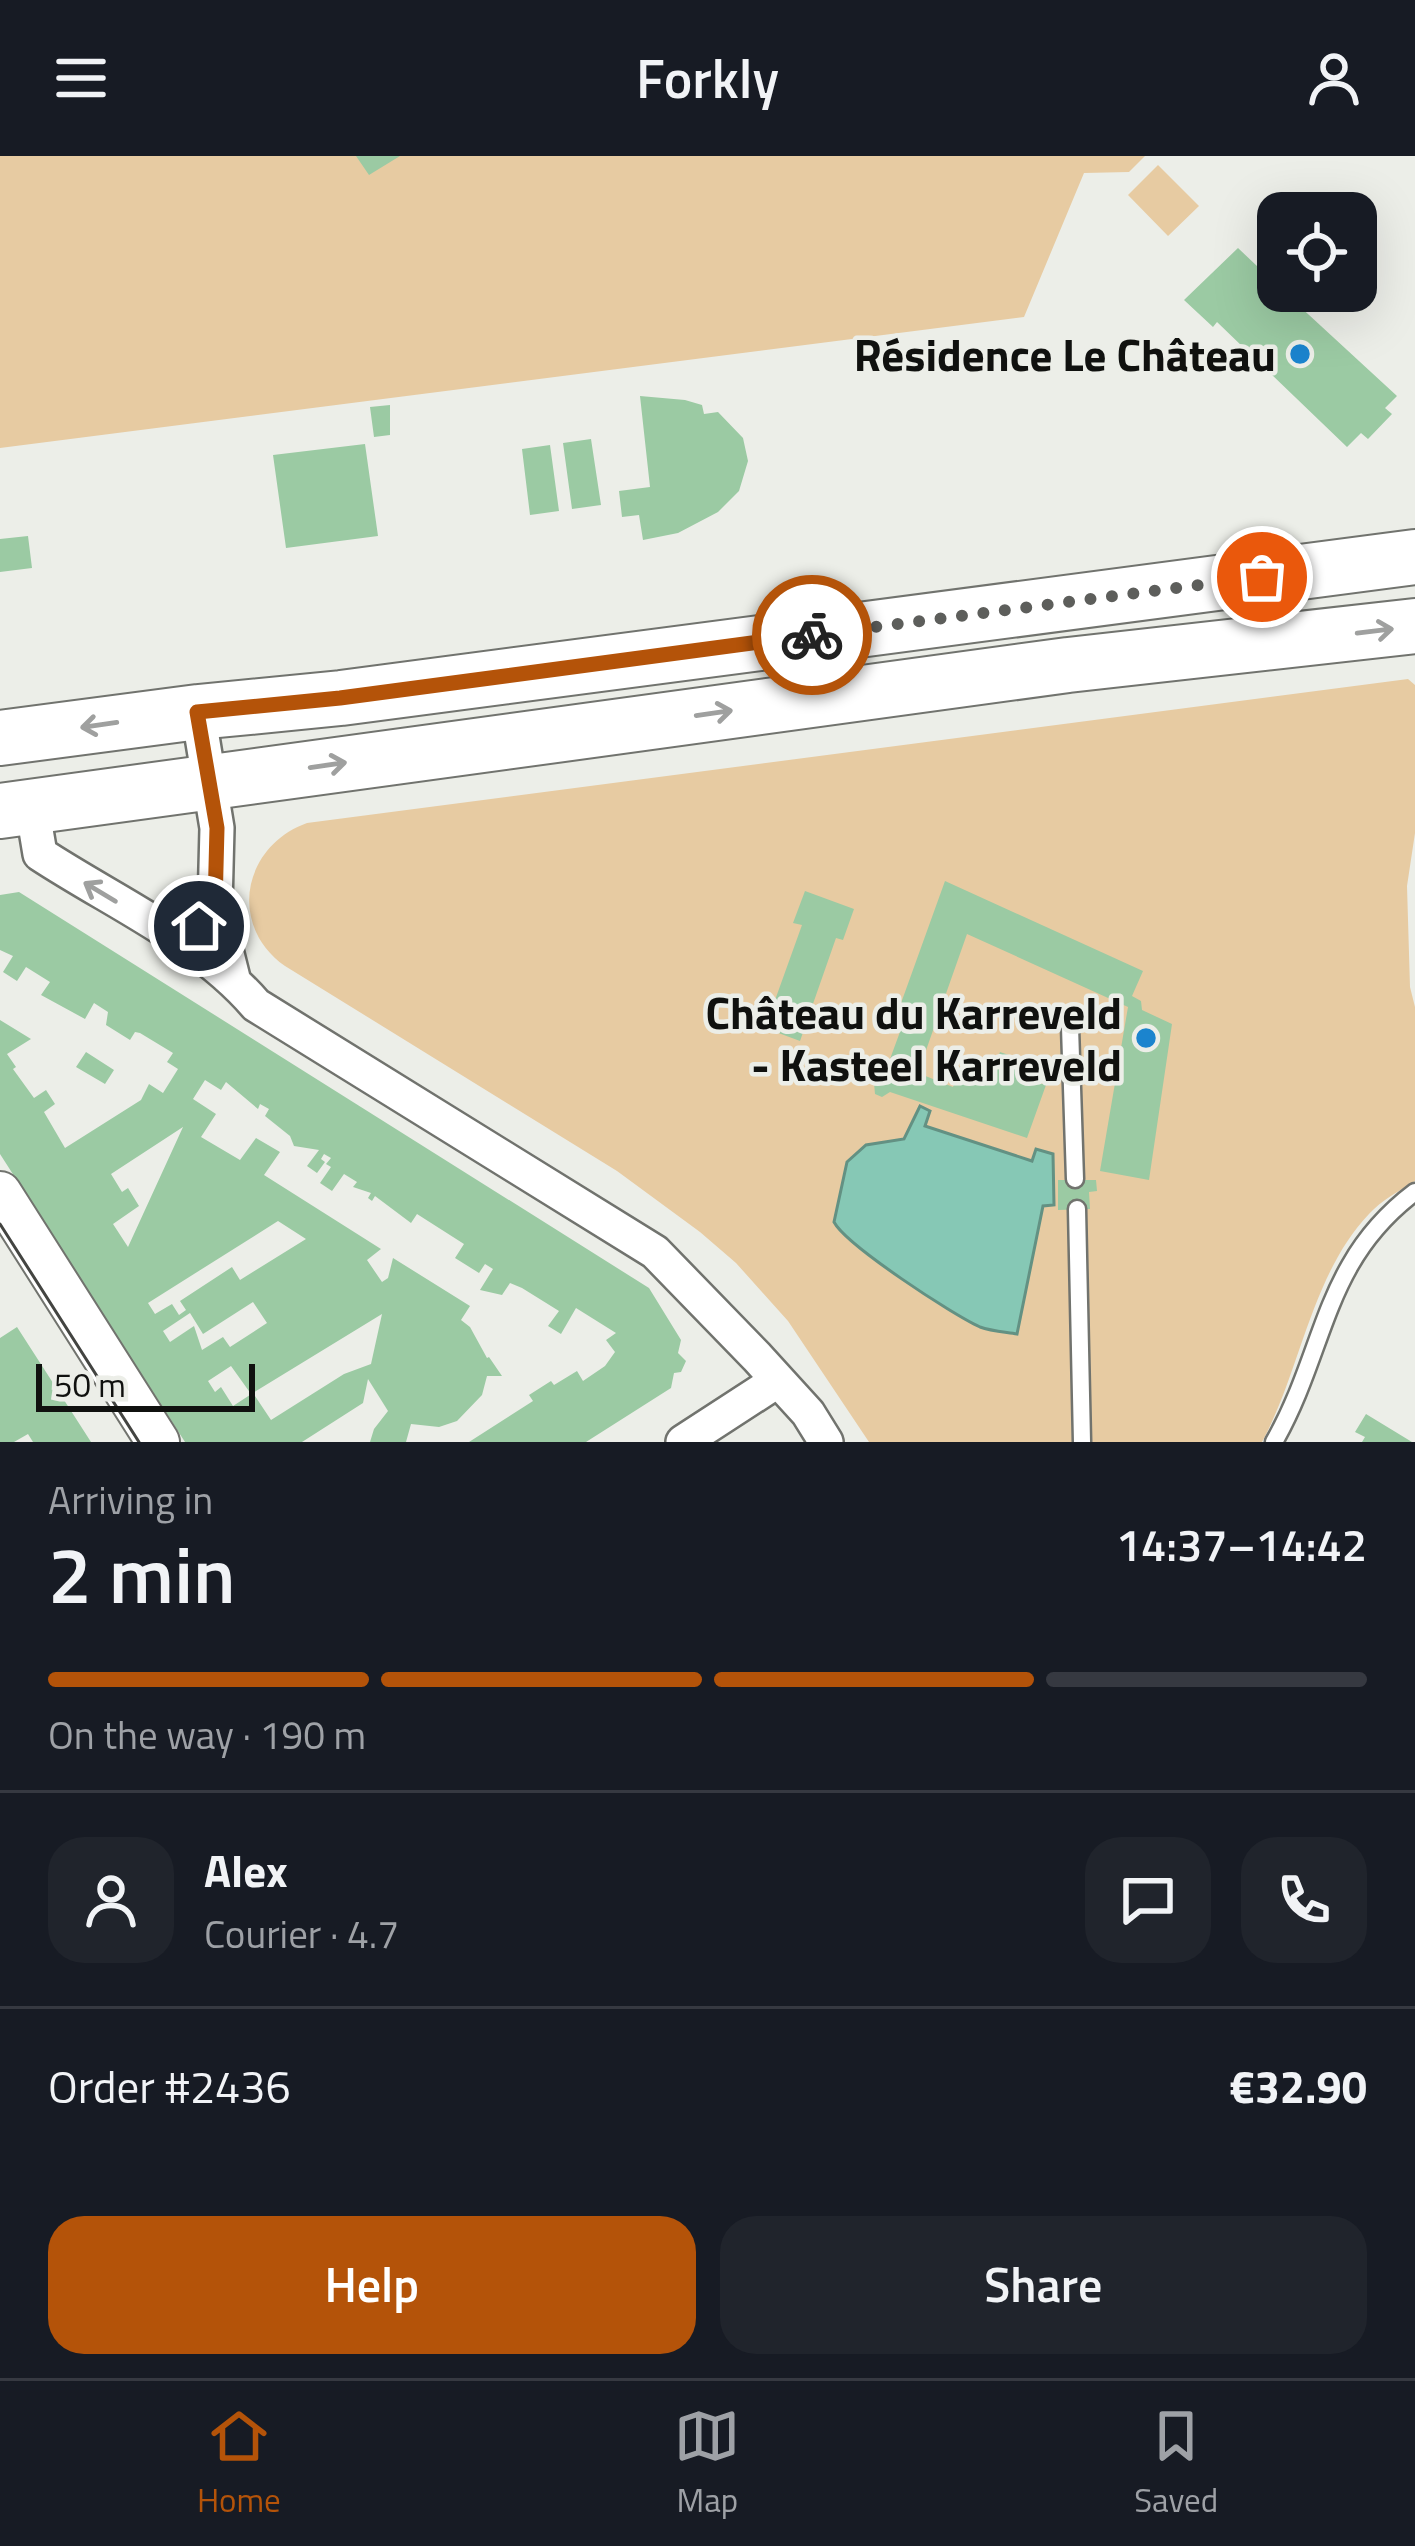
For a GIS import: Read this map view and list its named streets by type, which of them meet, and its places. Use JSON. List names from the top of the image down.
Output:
{
  "places": ["Résidence Le Château", "Château du Karreveld - Kasteel Karreveld"],
  "scale_bar": "50 m",
  "page": {
    "header": "Forkly",
    "scale": "50 m",
    "heading": ["2 min", "Arriving in", "14:37–14:42"],
    "panel": [
      "Alex",
      "Courier · 4.7",
      "Order #2436",
      "€32.90"
    ],
    "bar": "On the way · 190 m",
    "buttons": ["Help", "Share"],
    "tabs": ["Home", "Map", "Saved"]
  }
}
